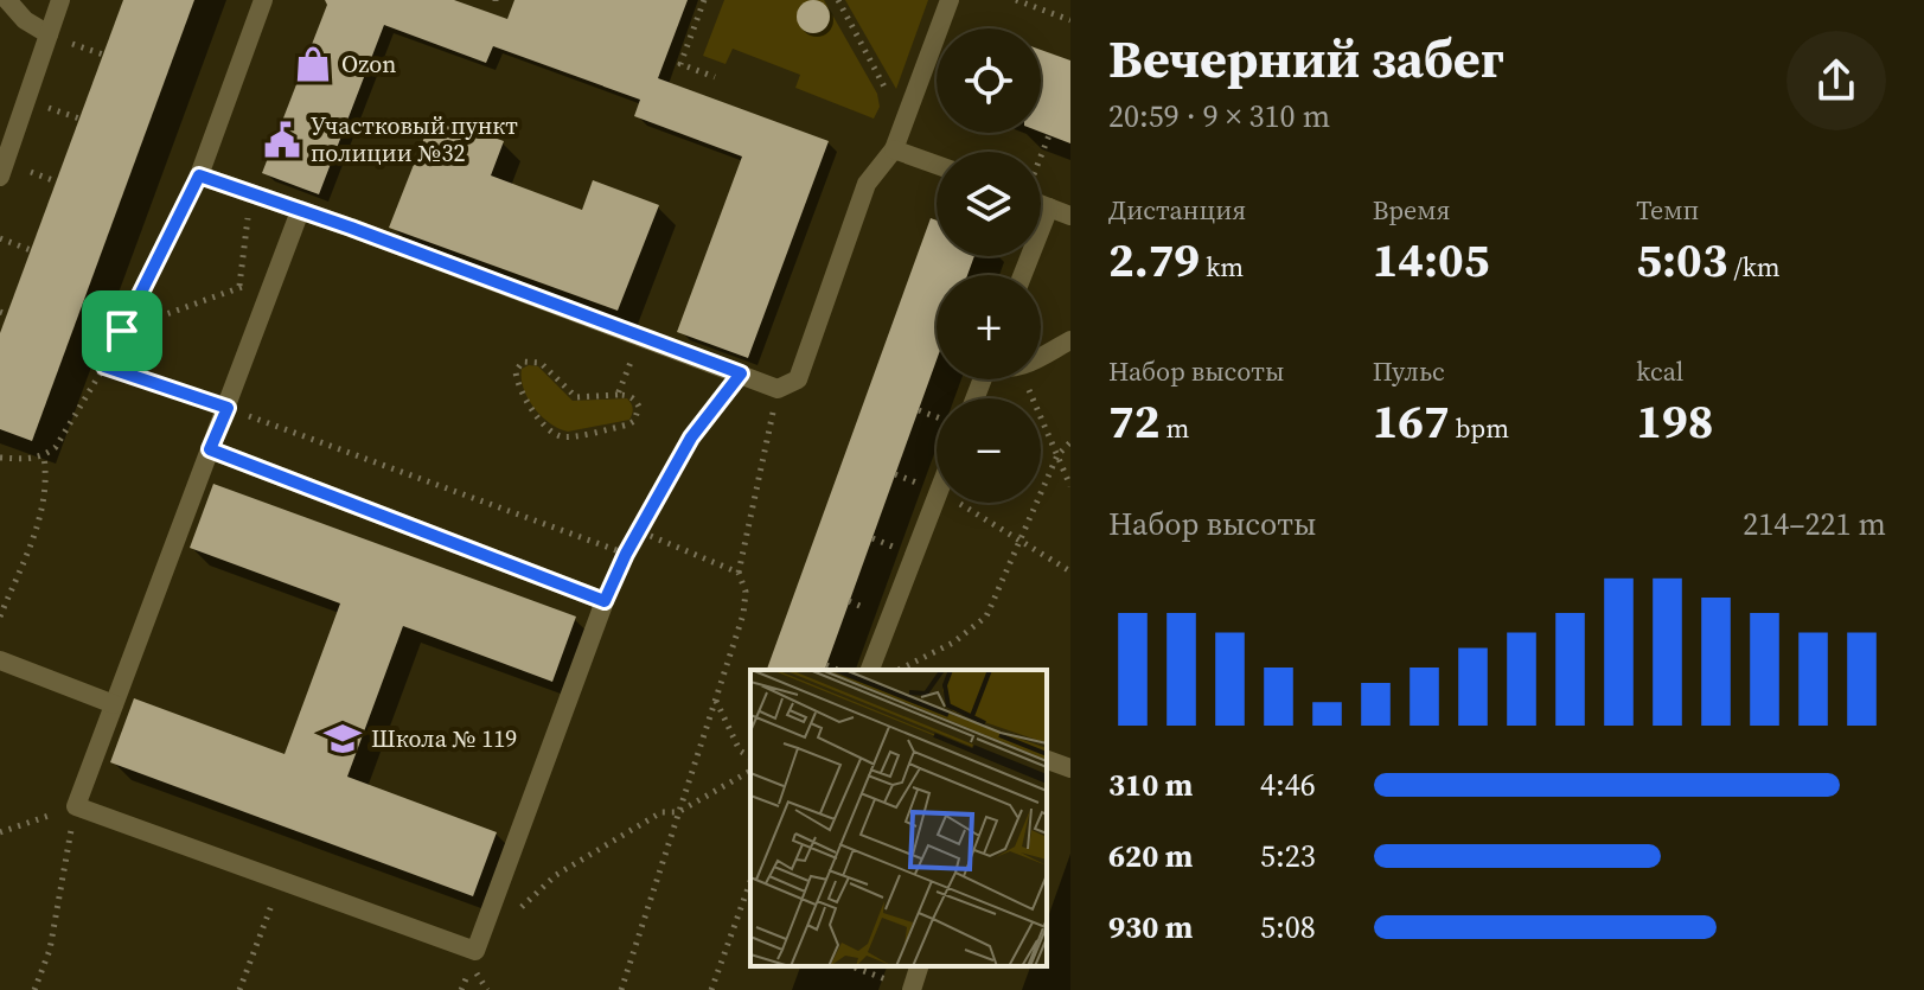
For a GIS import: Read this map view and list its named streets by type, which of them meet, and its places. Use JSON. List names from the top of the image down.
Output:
{
  "places": {
    "shop": ["Ozon"],
    "public building": ["Участковый пункт полиции №32"],
    "school or university": ["Школа № 119"]
  },
  "page": {
    "heading": ["Вечерний забег", "20:59 · 9 × 310 m"],
    "map_buttons": ["+", "−"],
    "stats": [
      ["Дистанция", "2.79 km"],
      ["Время", "14:05"],
      ["Темп", "5:03 /km"],
      ["Набор высоты", "72 m"],
      ["Пульс", "167 bpm"],
      ["kcal", "198"]
    ],
    "chart": ["Набор высоты", "214–221 m"],
    "list": [
      {
        "name": "310 m",
        "note": "4:46"
      },
      {
        "name": "620 m",
        "note": "5:23"
      },
      {
        "name": "930 m",
        "note": "5:08"
      }
    ]
  }
}
